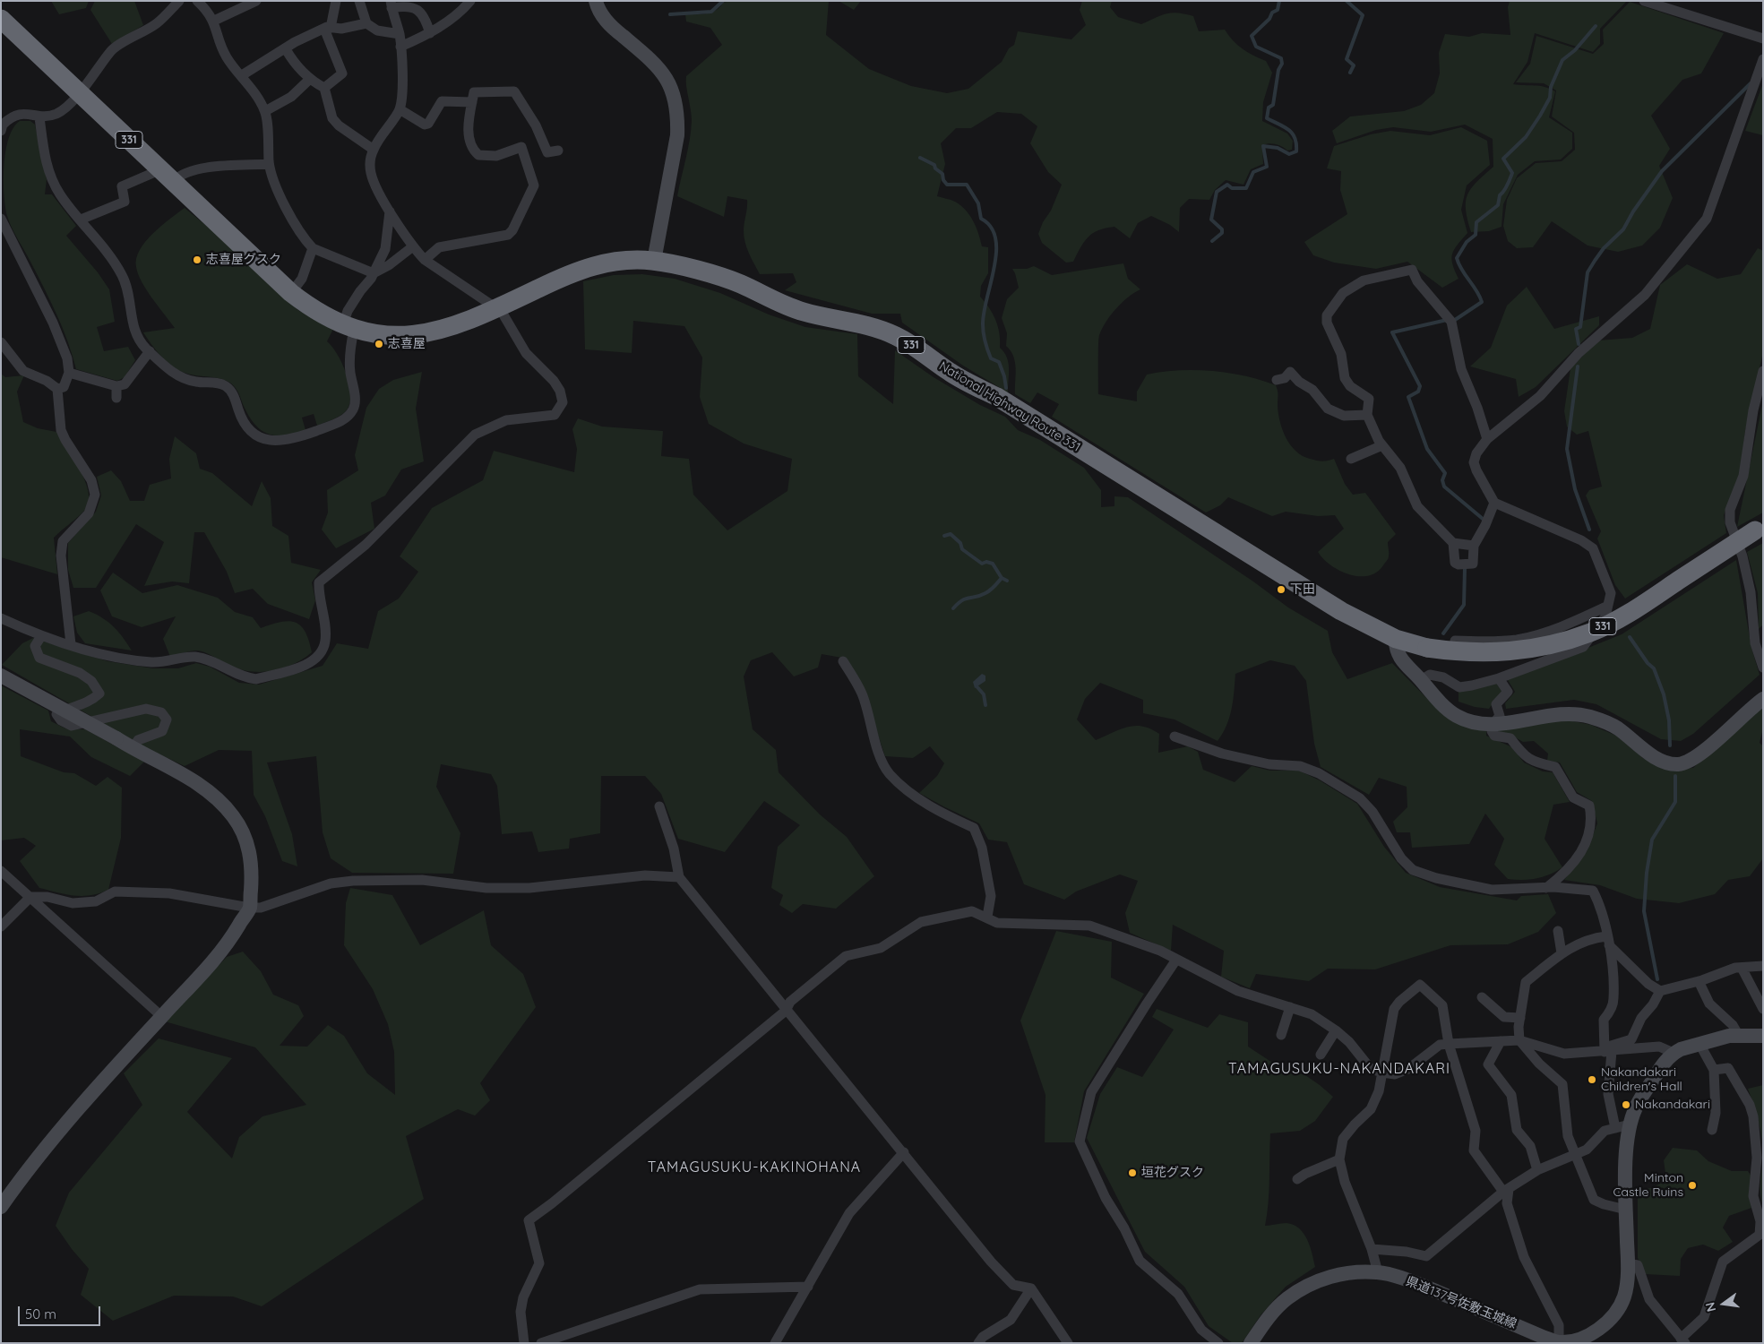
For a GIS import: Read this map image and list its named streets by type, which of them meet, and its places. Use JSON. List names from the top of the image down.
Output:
{
  "streets": {
    "highway": ["331", "National Highway Route 331"],
    "main road": ["県道137号佐敷玉城線"]
  },
  "districts": ["TAMAGUSUKU-NAKANDAKARI", "TAMAGUSUKU-KAKINOHANA"],
  "places": [
    "志喜屋グスク",
    "志喜屋",
    "下田",
    "Nakandakari Children's Hall",
    "Nakandakari",
    "垣花グスク",
    "Minton Castle Ruins"
  ],
  "scale_bar": "50 m",
  "north": "left"
}
